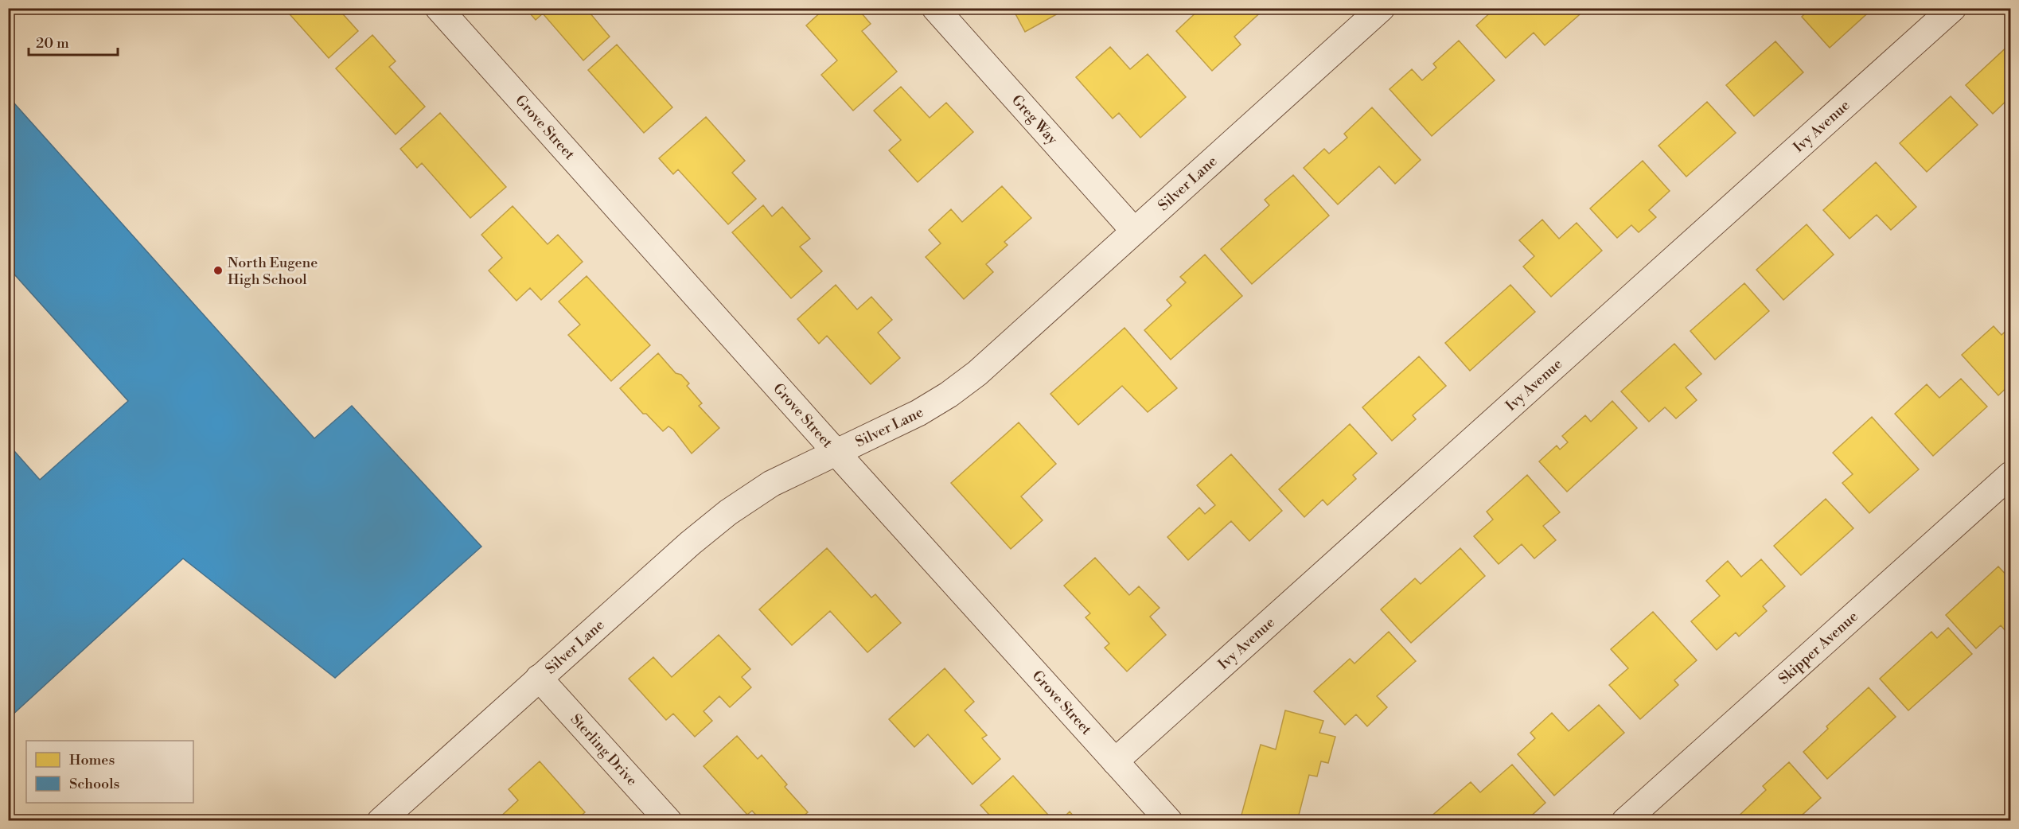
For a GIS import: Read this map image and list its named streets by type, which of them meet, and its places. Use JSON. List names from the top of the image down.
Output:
{
  "streets": {
    "street": [
      "Greg Way",
      "Ivy Avenue",
      "Grove Street",
      "Silver Lane",
      "Skipper Avenue",
      "Sterling Drive"
    ]
  },
  "crossings": [
    ["Greg Way", "Silver Lane"],
    ["Ivy Avenue", "Grove Street"],
    ["Grove Street", "Silver Lane"],
    ["Silver Lane", "Sterling Drive"]
  ],
  "places": ["North Eugene High School"],
  "legend": ["Homes", "Schools"],
  "scale_bar": "20 m"
}
